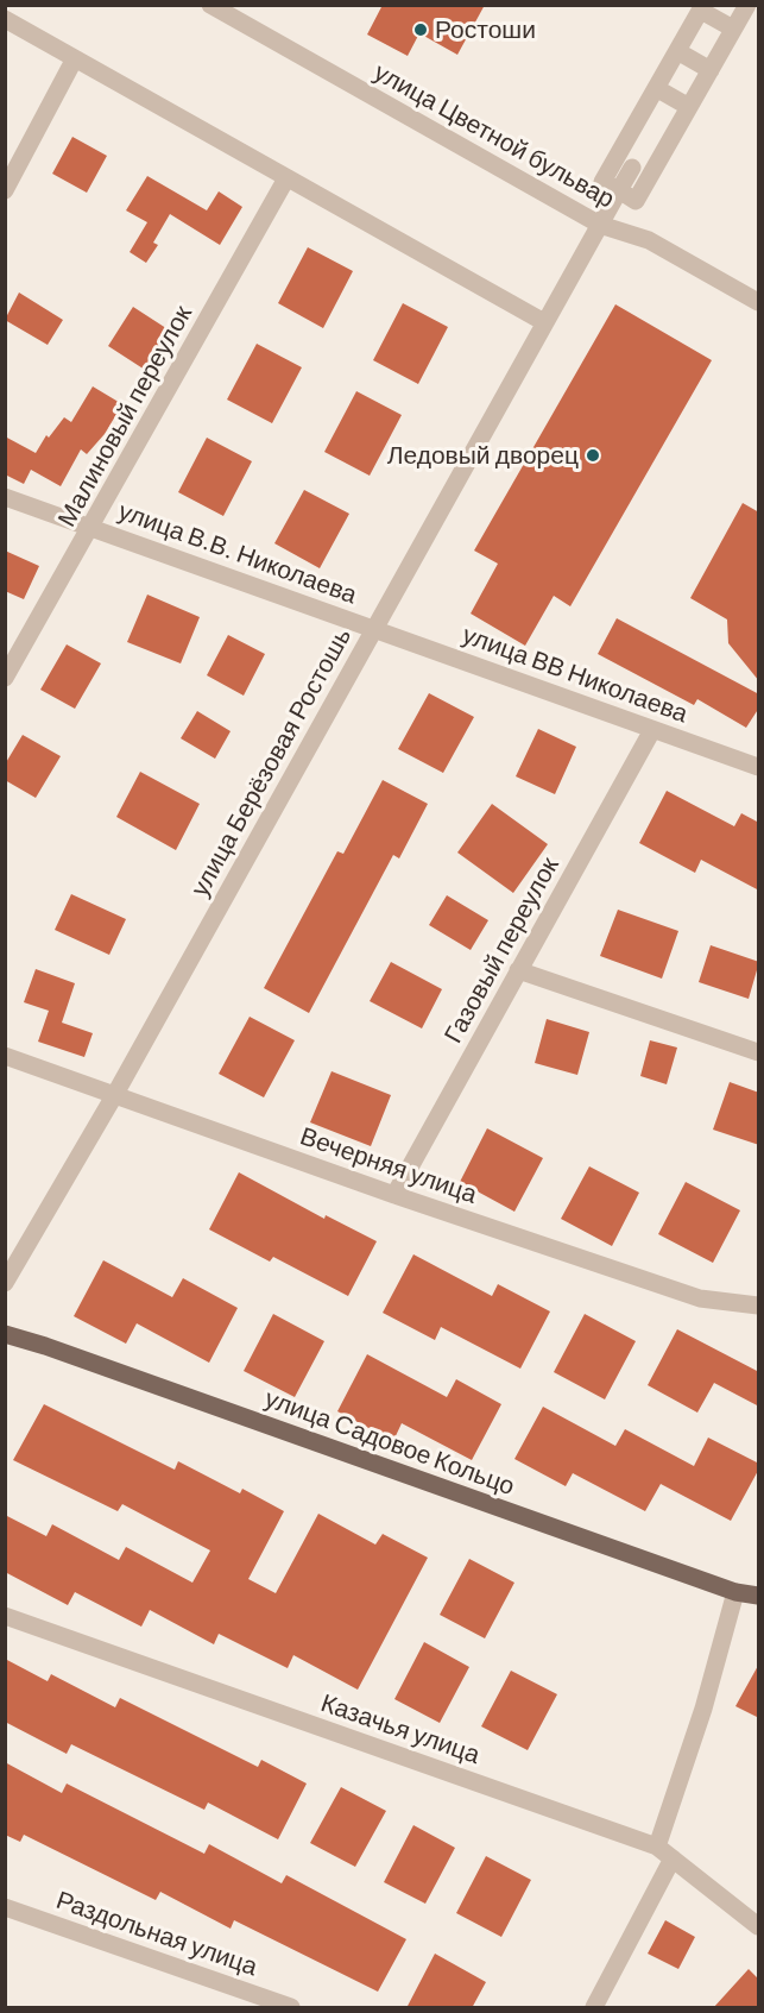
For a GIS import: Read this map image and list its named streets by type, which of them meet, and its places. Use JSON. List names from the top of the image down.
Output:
{
  "streets": {
    "main road": ["улица Садовое Кольцо"],
    "street": [
      "улица Цветной бульвар",
      "Малиновый переулок",
      "улица В.В. Николаева",
      "улица ВВ Николаева",
      "улица Берёзовая Ростошь",
      "Газовый переулок",
      "Вечерняя улица",
      "Казачья улица",
      "Раздольная улица"
    ]
  },
  "crossings": [
    ["улица Цветной бульвар", "улица Берёзовая Ростошь"],
    ["Малиновый переулок", "улица В.В. Николаева"],
    ["улица В.В. Николаева", "улица ВВ Николаева"],
    ["улица В.В. Николаева", "улица Берёзовая Ростошь"],
    ["улица ВВ Николаева", "улица Берёзовая Ростошь"],
    ["улица ВВ Николаева", "Газовый переулок"],
    ["улица Берёзовая Ростошь", "Вечерняя улица"],
    ["Газовый переулок", "Вечерняя улица"]
  ],
  "places": ["Ростоши", "Ледовый дворец"]
}
